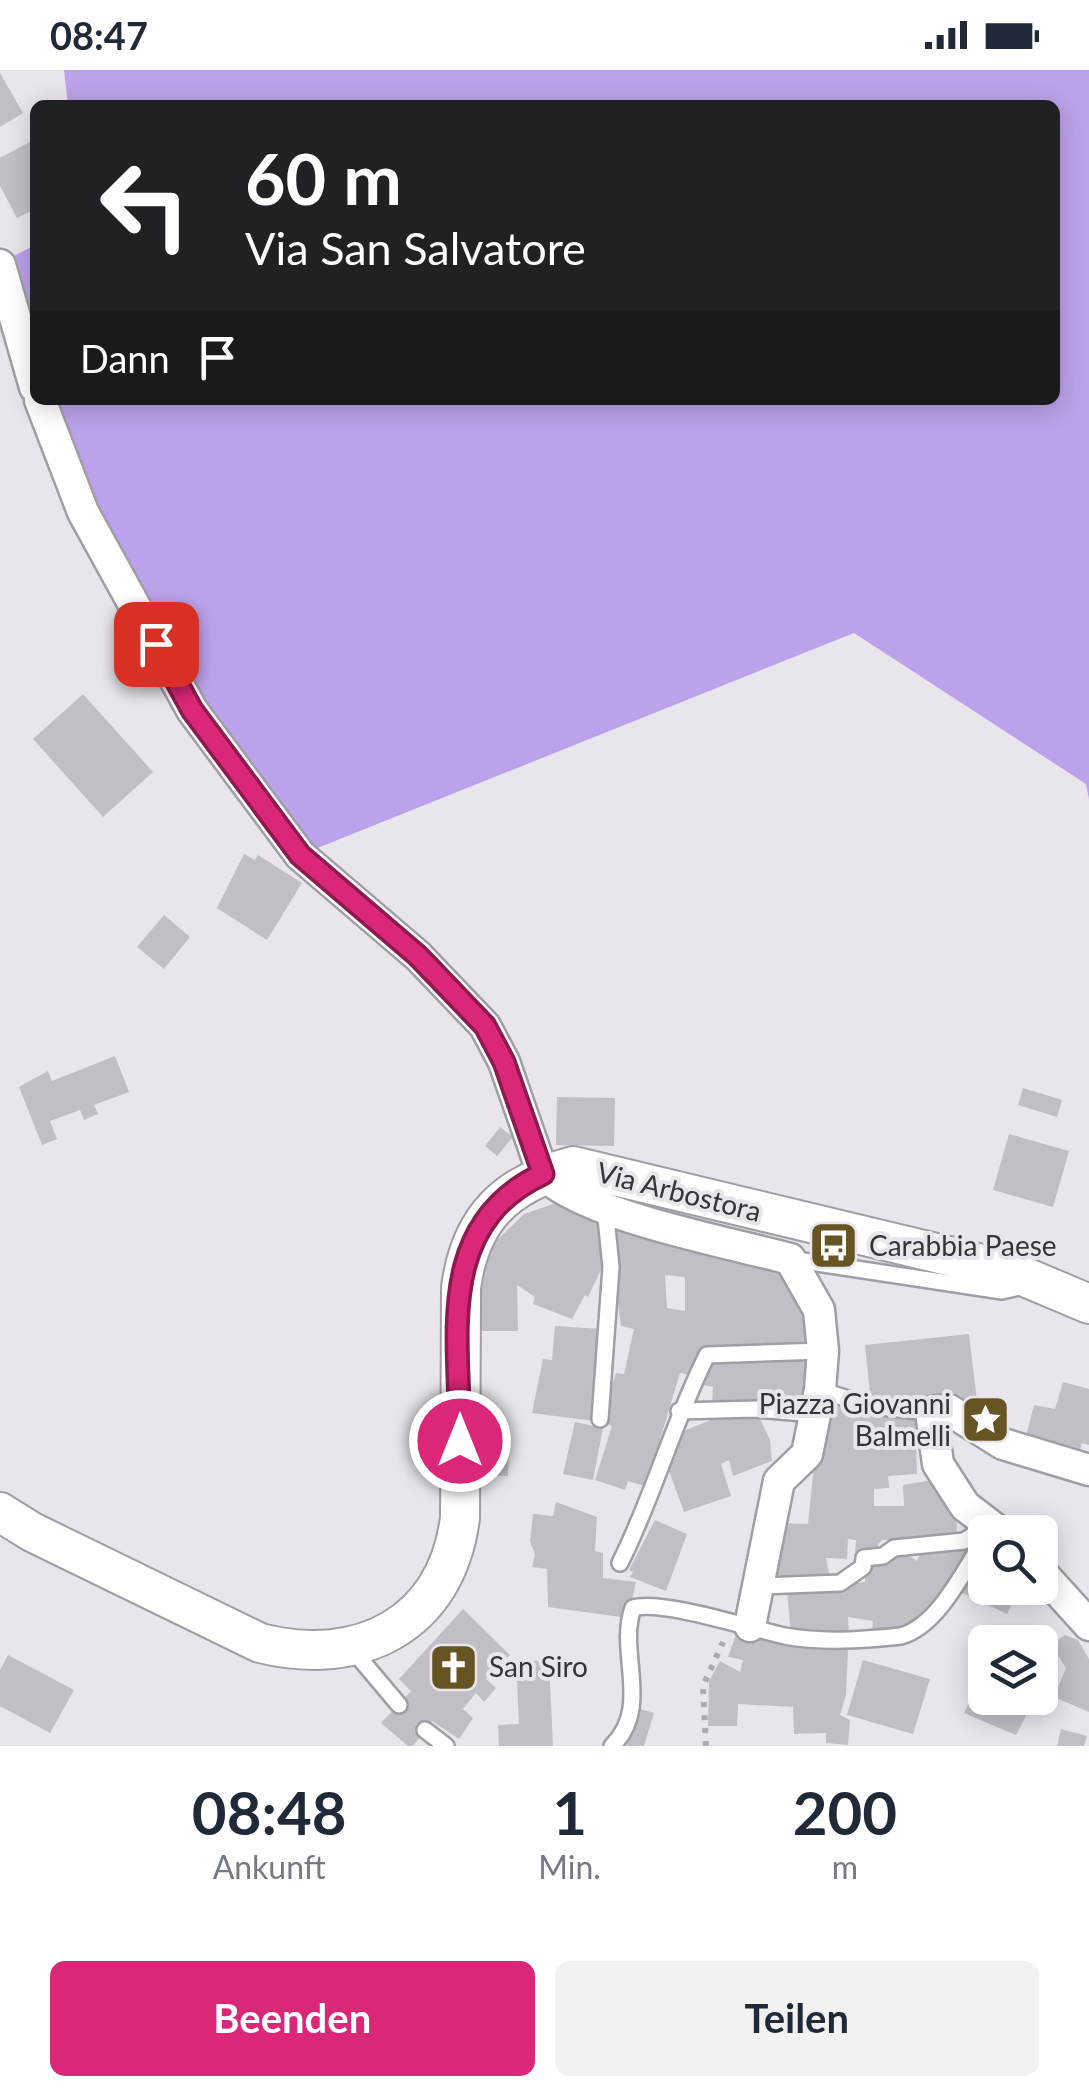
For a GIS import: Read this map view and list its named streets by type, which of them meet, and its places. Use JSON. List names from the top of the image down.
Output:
{
  "streets": {
    "street": ["Via Arbostora"]
  },
  "places": {
    "bus stop": ["Carabbia Paese"],
    "place": ["Piazza Giovanni Balmelli"],
    "church": ["San Siro"]
  },
  "page": {
    "status": "08:47",
    "turn": ["60 m", "Via San Salvatore"],
    "then": "Dann",
    "eta": [
      "08:48",
      "Ankunft",
      "1",
      "Min.",
      "200",
      "m"
    ],
    "buttons": ["Beenden", "Teilen"]
  }
}
